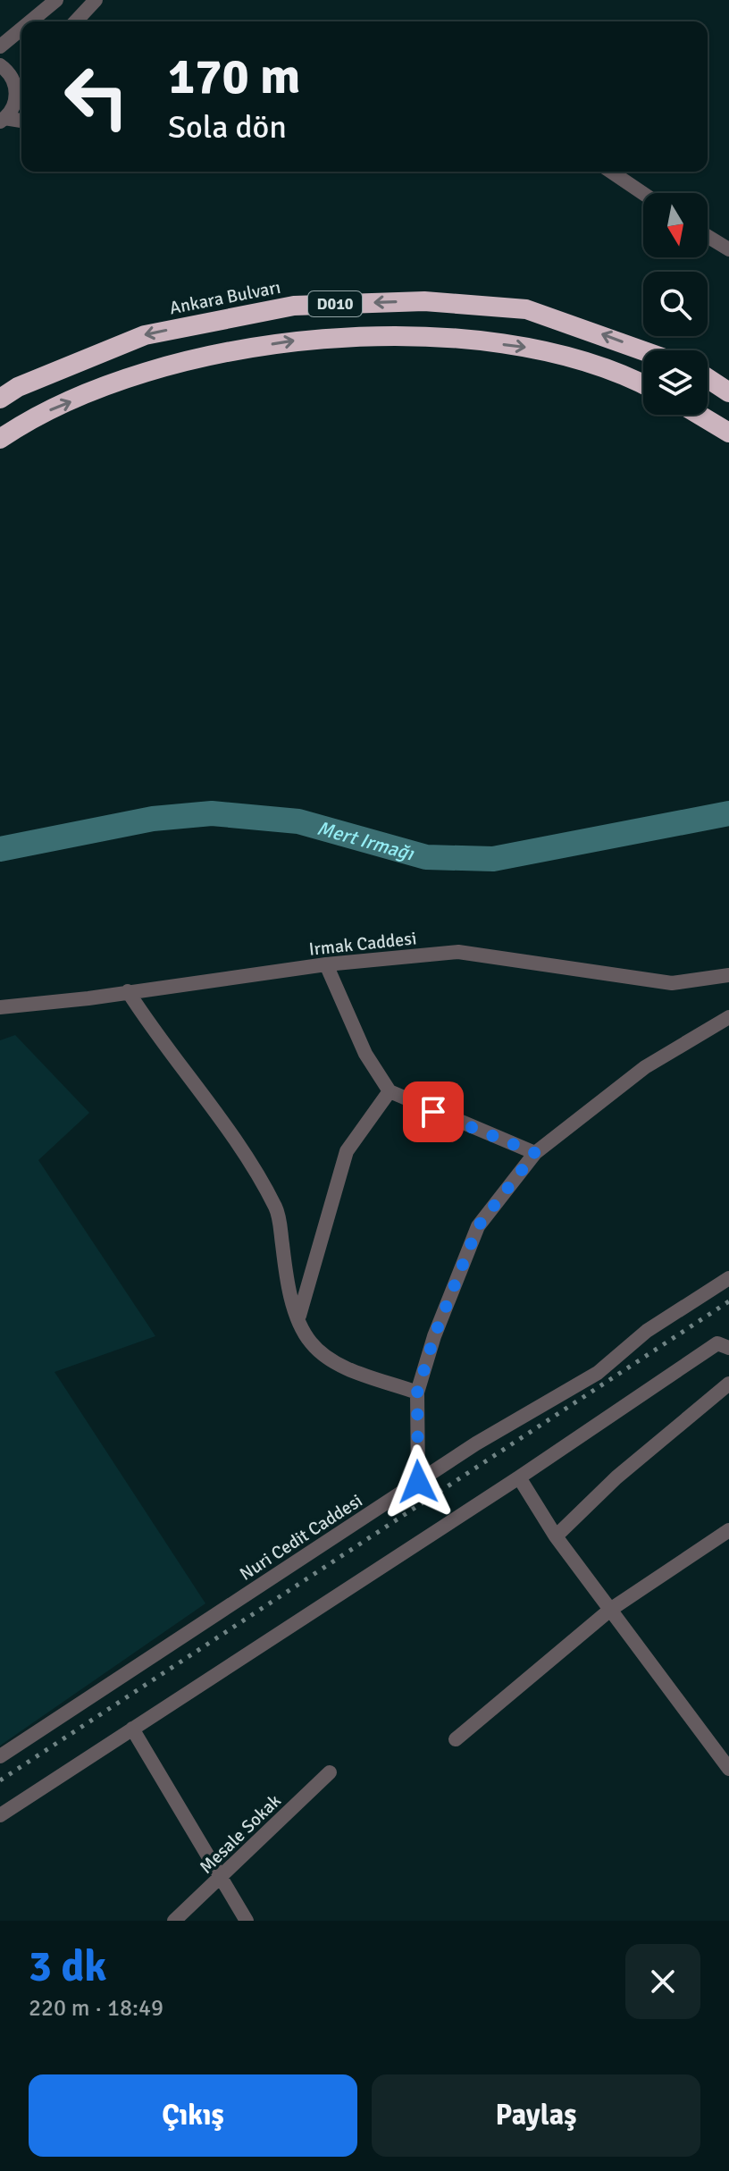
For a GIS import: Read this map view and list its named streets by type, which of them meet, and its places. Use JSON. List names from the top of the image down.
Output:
{
  "streets": {
    "highway": ["Ankara Bulvarı", "D010"],
    "street": ["Irmak Caddesi", "Nuri Cedit Caddesi", "Mesale Sokak"]
  },
  "water": ["Mert Irmağı"],
  "north": "bottom",
  "page": {
    "turn": ["170 m", "Sola dön"],
    "heading": ["3 dk", "220 m · 18:49"],
    "buttons": ["Çıkış", "Paylaş"]
  }
}
